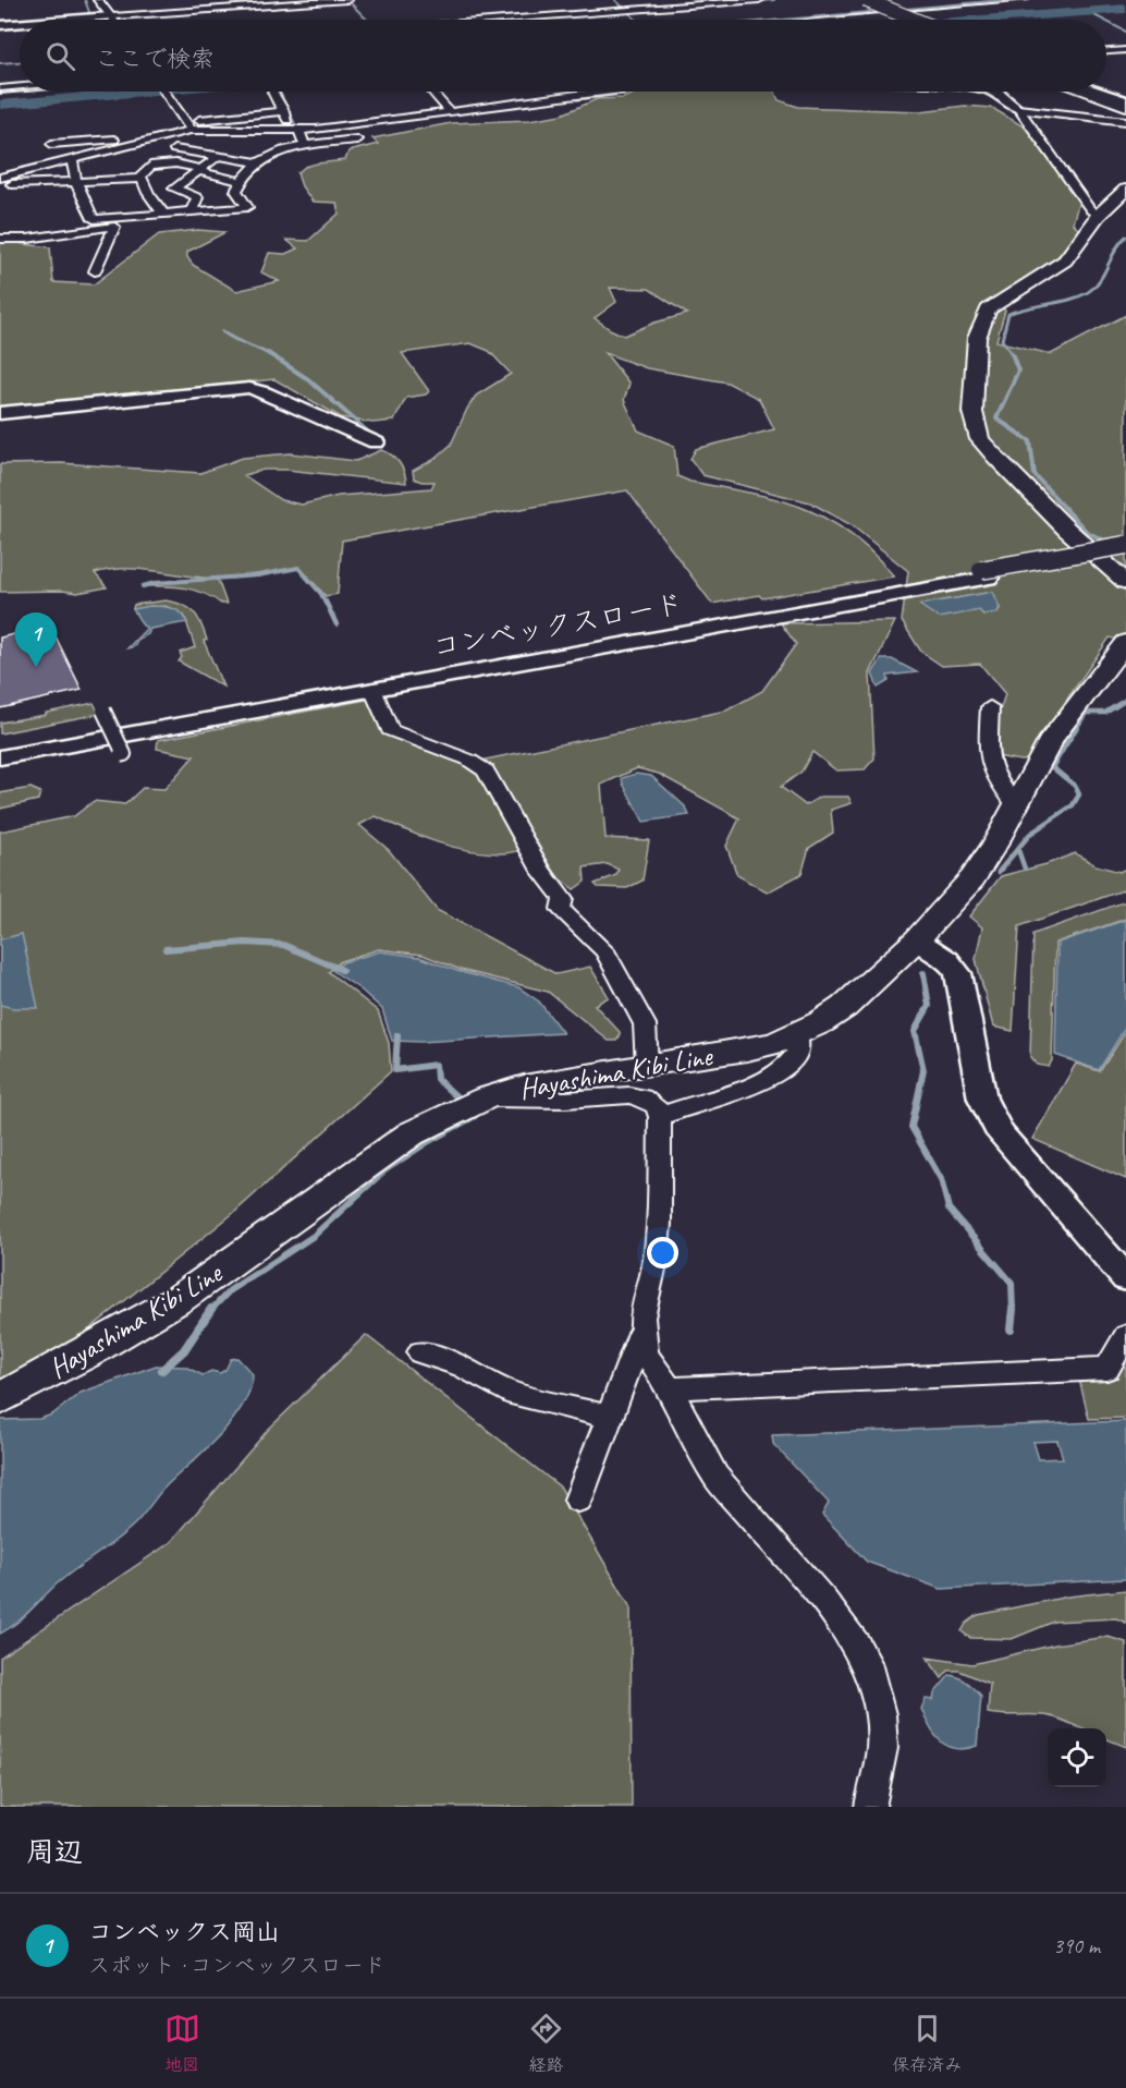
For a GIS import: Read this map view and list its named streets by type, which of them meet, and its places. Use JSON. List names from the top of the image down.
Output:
{
  "streets": {
    "main road": ["Hayashima Kibi Line"],
    "street": ["コンベックスロード"]
  },
  "page": {
    "search": "ここで検索",
    "pins": "1",
    "heading": "周辺",
    "list": [
      {
        "mark": "1",
        "name": "コンベックス岡山",
        "note": "スポット · コンベックスロード",
        "value": "390 m"
      }
    ],
    "nav": ["地図", "経路", "保存済み"]
  }
}
